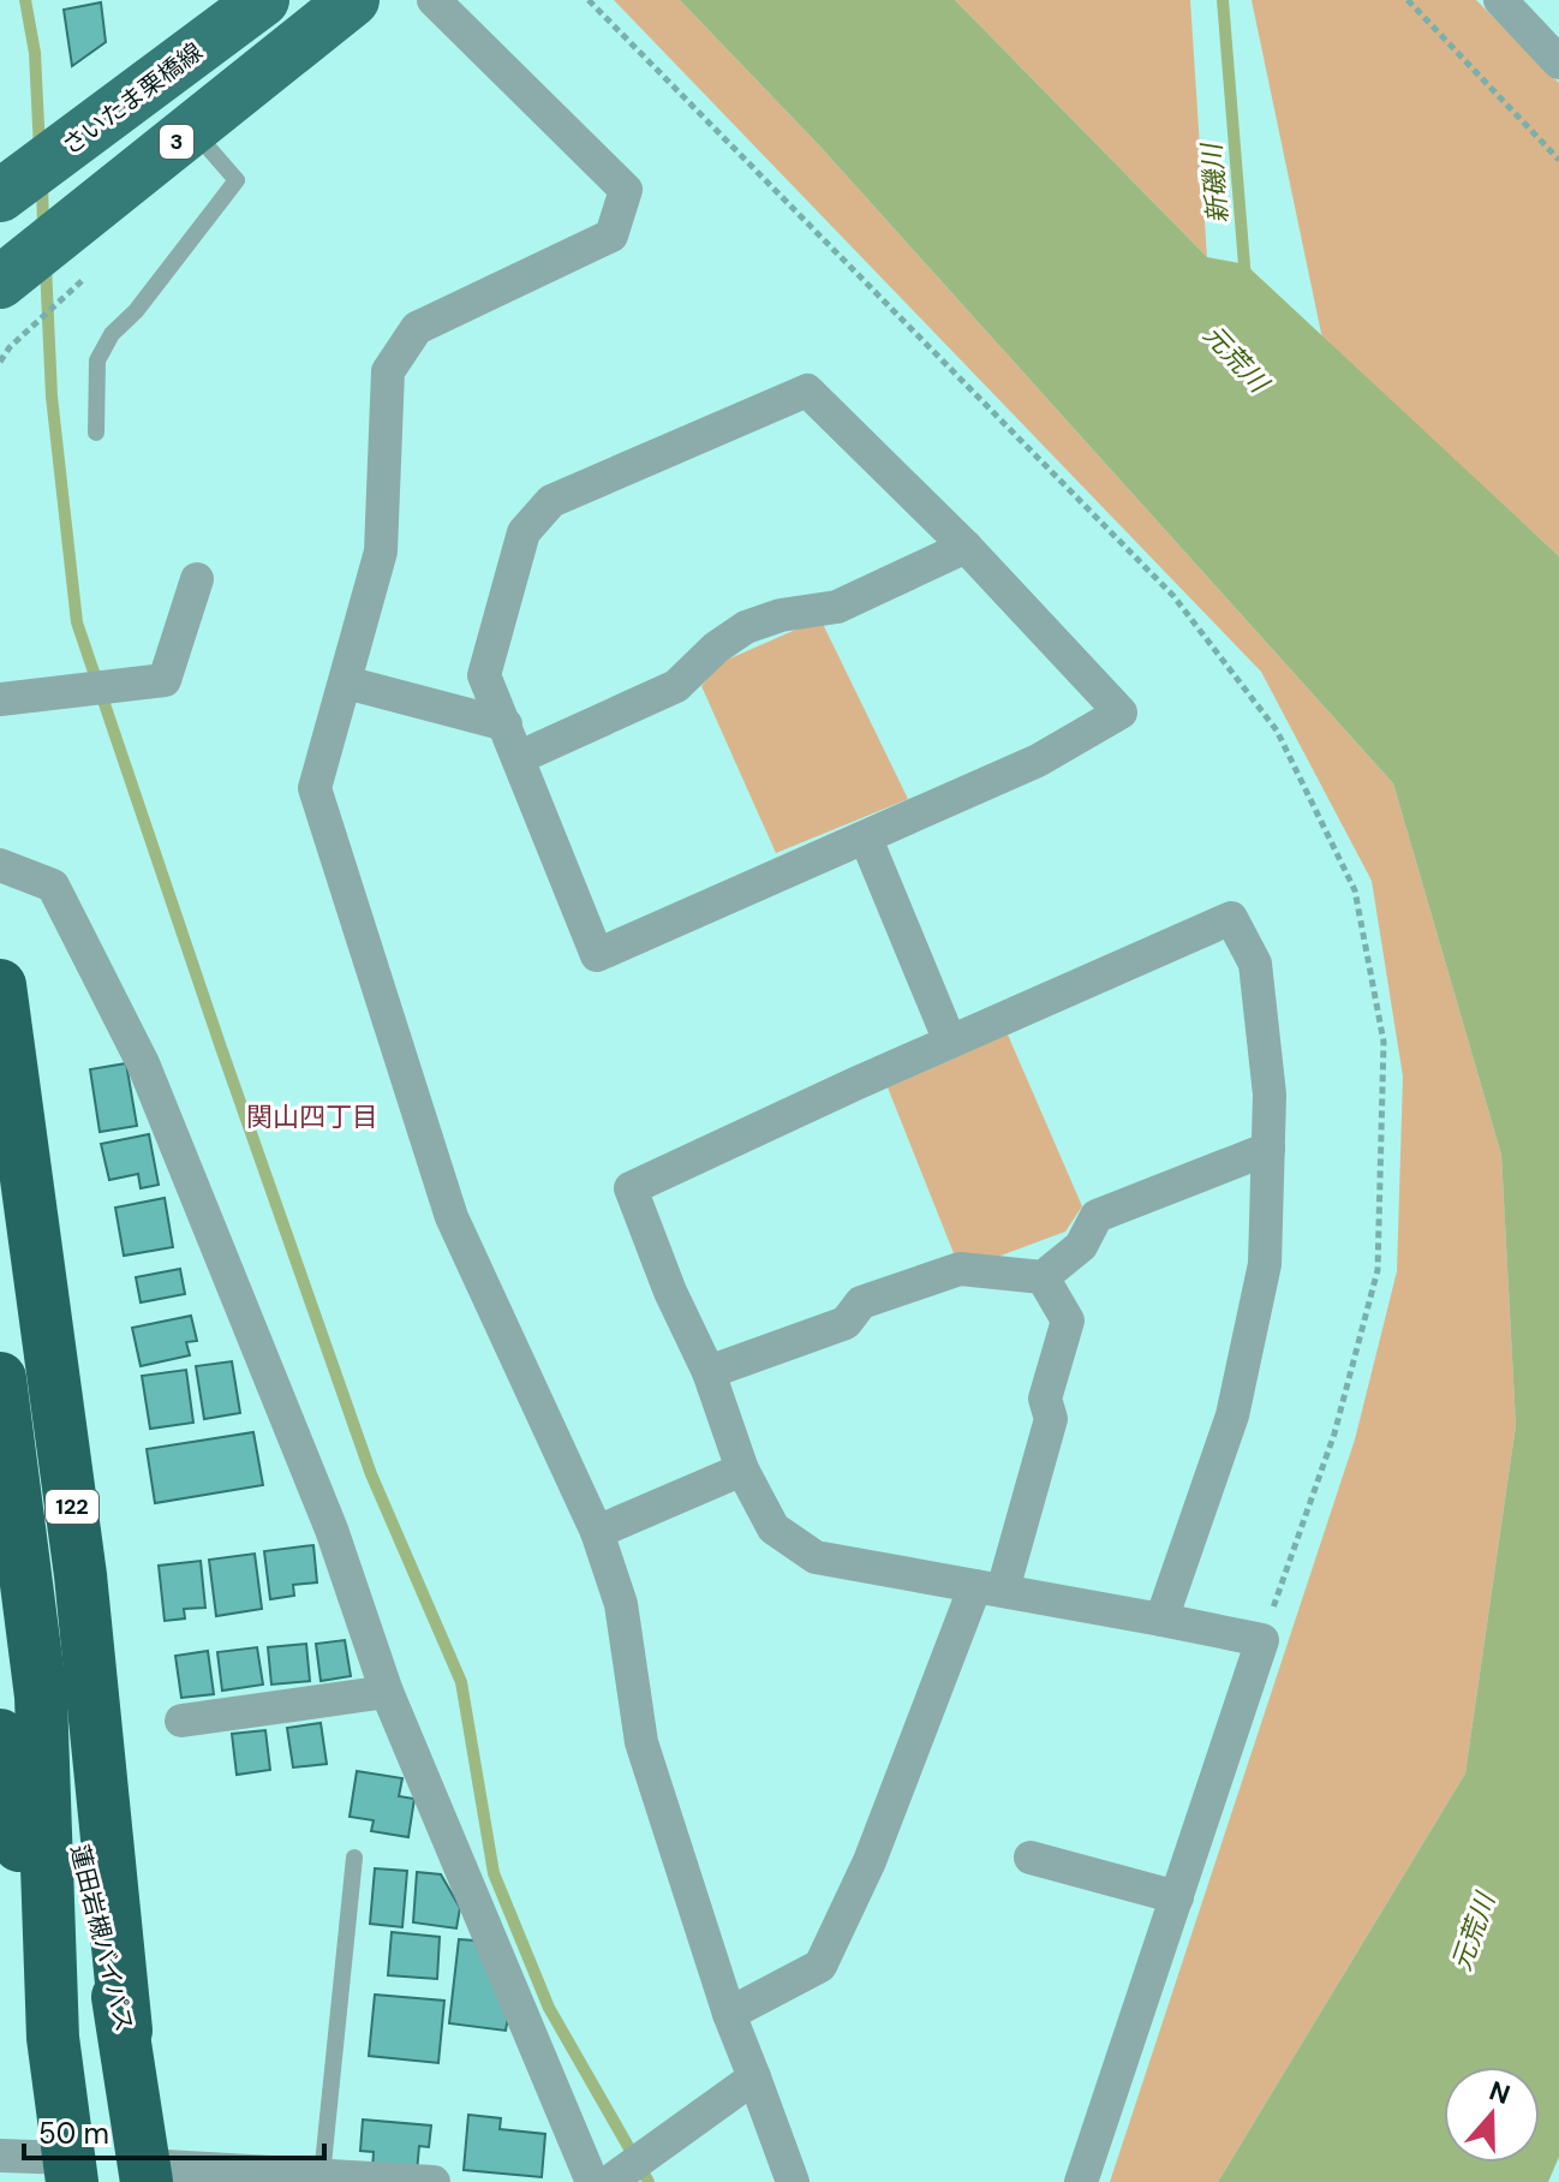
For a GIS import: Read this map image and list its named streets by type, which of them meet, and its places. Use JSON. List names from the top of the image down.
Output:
{
  "streets": {
    "highway": ["122", "蓮田岩槻バイパス"],
    "main road": ["さいたま栗橋線", "3"]
  },
  "crossings": [
    ["122", "蓮田岩槻バイパス"]
  ],
  "districts": ["関山四丁目"],
  "water": ["新磯川", "元荒川"],
  "scale_bar": "50 m",
  "north": "top"
}
